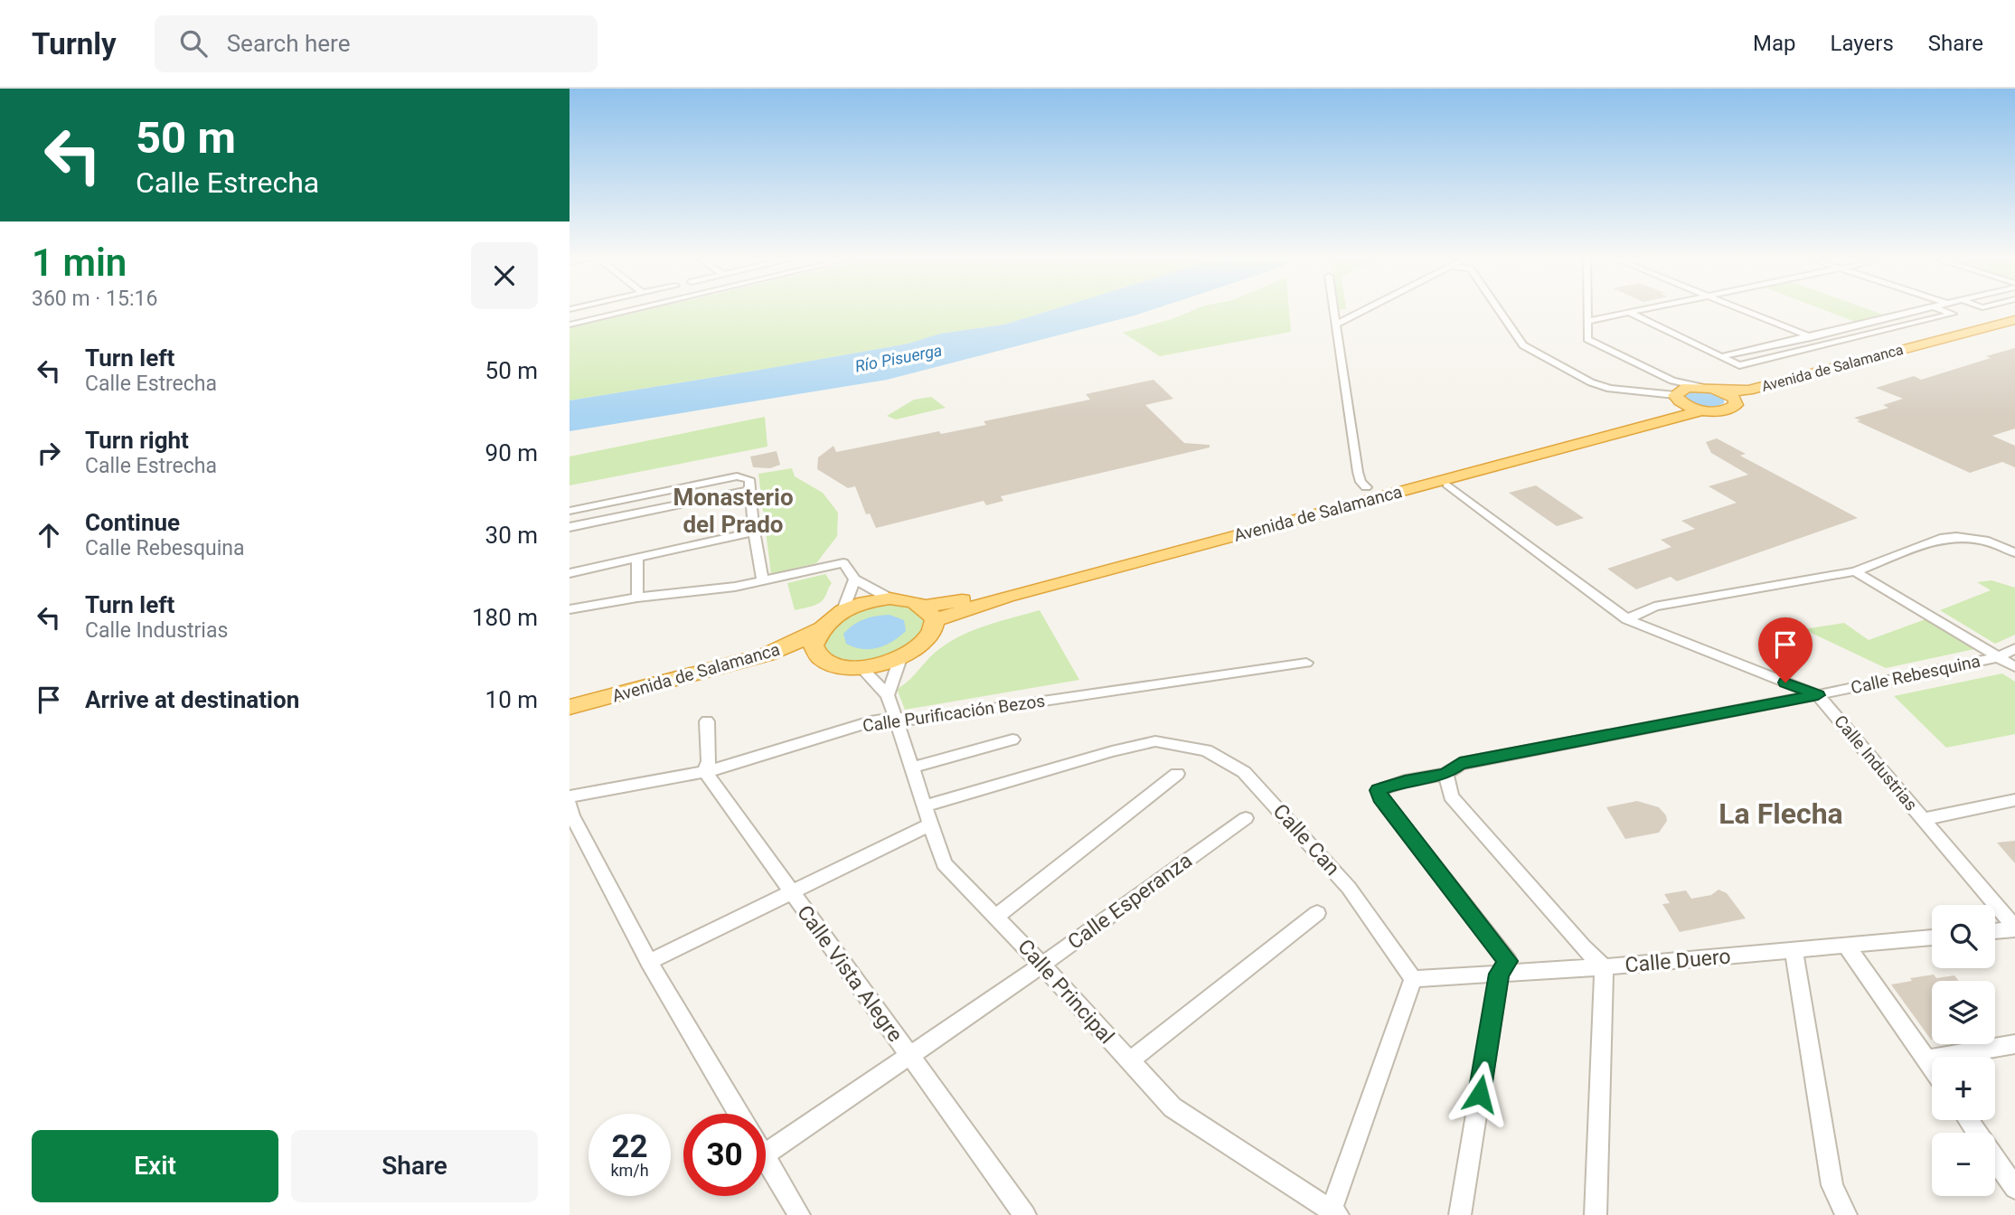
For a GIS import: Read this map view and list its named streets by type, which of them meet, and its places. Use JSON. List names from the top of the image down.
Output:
{
  "streets": {
    "highway": ["Avenida de Salamanca"],
    "street": [
      "Calle Rebesquina",
      "Calle Purificación Bezos",
      "Calle Industrias",
      "Calle Can",
      "Calle Esperanza",
      "Calle Duero",
      "Calle Vista Alegre",
      "Calle Principal"
    ]
  },
  "crossings": [
    ["Calle Rebesquina", "Calle Industrias"],
    ["Calle Rebesquina", "Calle Duero"],
    ["Calle Purificación Bezos", "Calle Vista Alegre"],
    ["Calle Purificación Bezos", "Calle Principal"],
    ["Calle Can", "Calle Duero"],
    ["Calle Can", "Calle Principal"],
    ["Calle Esperanza", "Calle Vista Alegre"],
    ["Calle Esperanza", "Calle Principal"]
  ],
  "districts": ["Monasterio del Prado", "La Flecha"],
  "water": ["Río Pisuerga"],
  "page": {
    "header": "Turnly",
    "search": "Search here",
    "nav": ["Map", "Layers", "Share"],
    "turn": ["50 m", "Calle Estrecha"],
    "heading": ["1 min", "360 m · 15:16"],
    "list": [
      {
        "name": "Turn left",
        "note": "Calle Estrecha",
        "value": "50 m"
      },
      {
        "name": "Turn right",
        "note": "Calle Estrecha",
        "value": "90 m"
      },
      {
        "name": "Continue",
        "note": "Calle Rebesquina",
        "value": "30 m"
      },
      {
        "name": "Turn left",
        "note": "Calle Industrias",
        "value": "180 m"
      },
      {
        "name": "Arrive at destination",
        "value": "10 m"
      }
    ],
    "map_buttons": ["+", "−"],
    "speed": "22 km/h",
    "limit": "30",
    "buttons": ["Exit", "Share"]
  }
}
